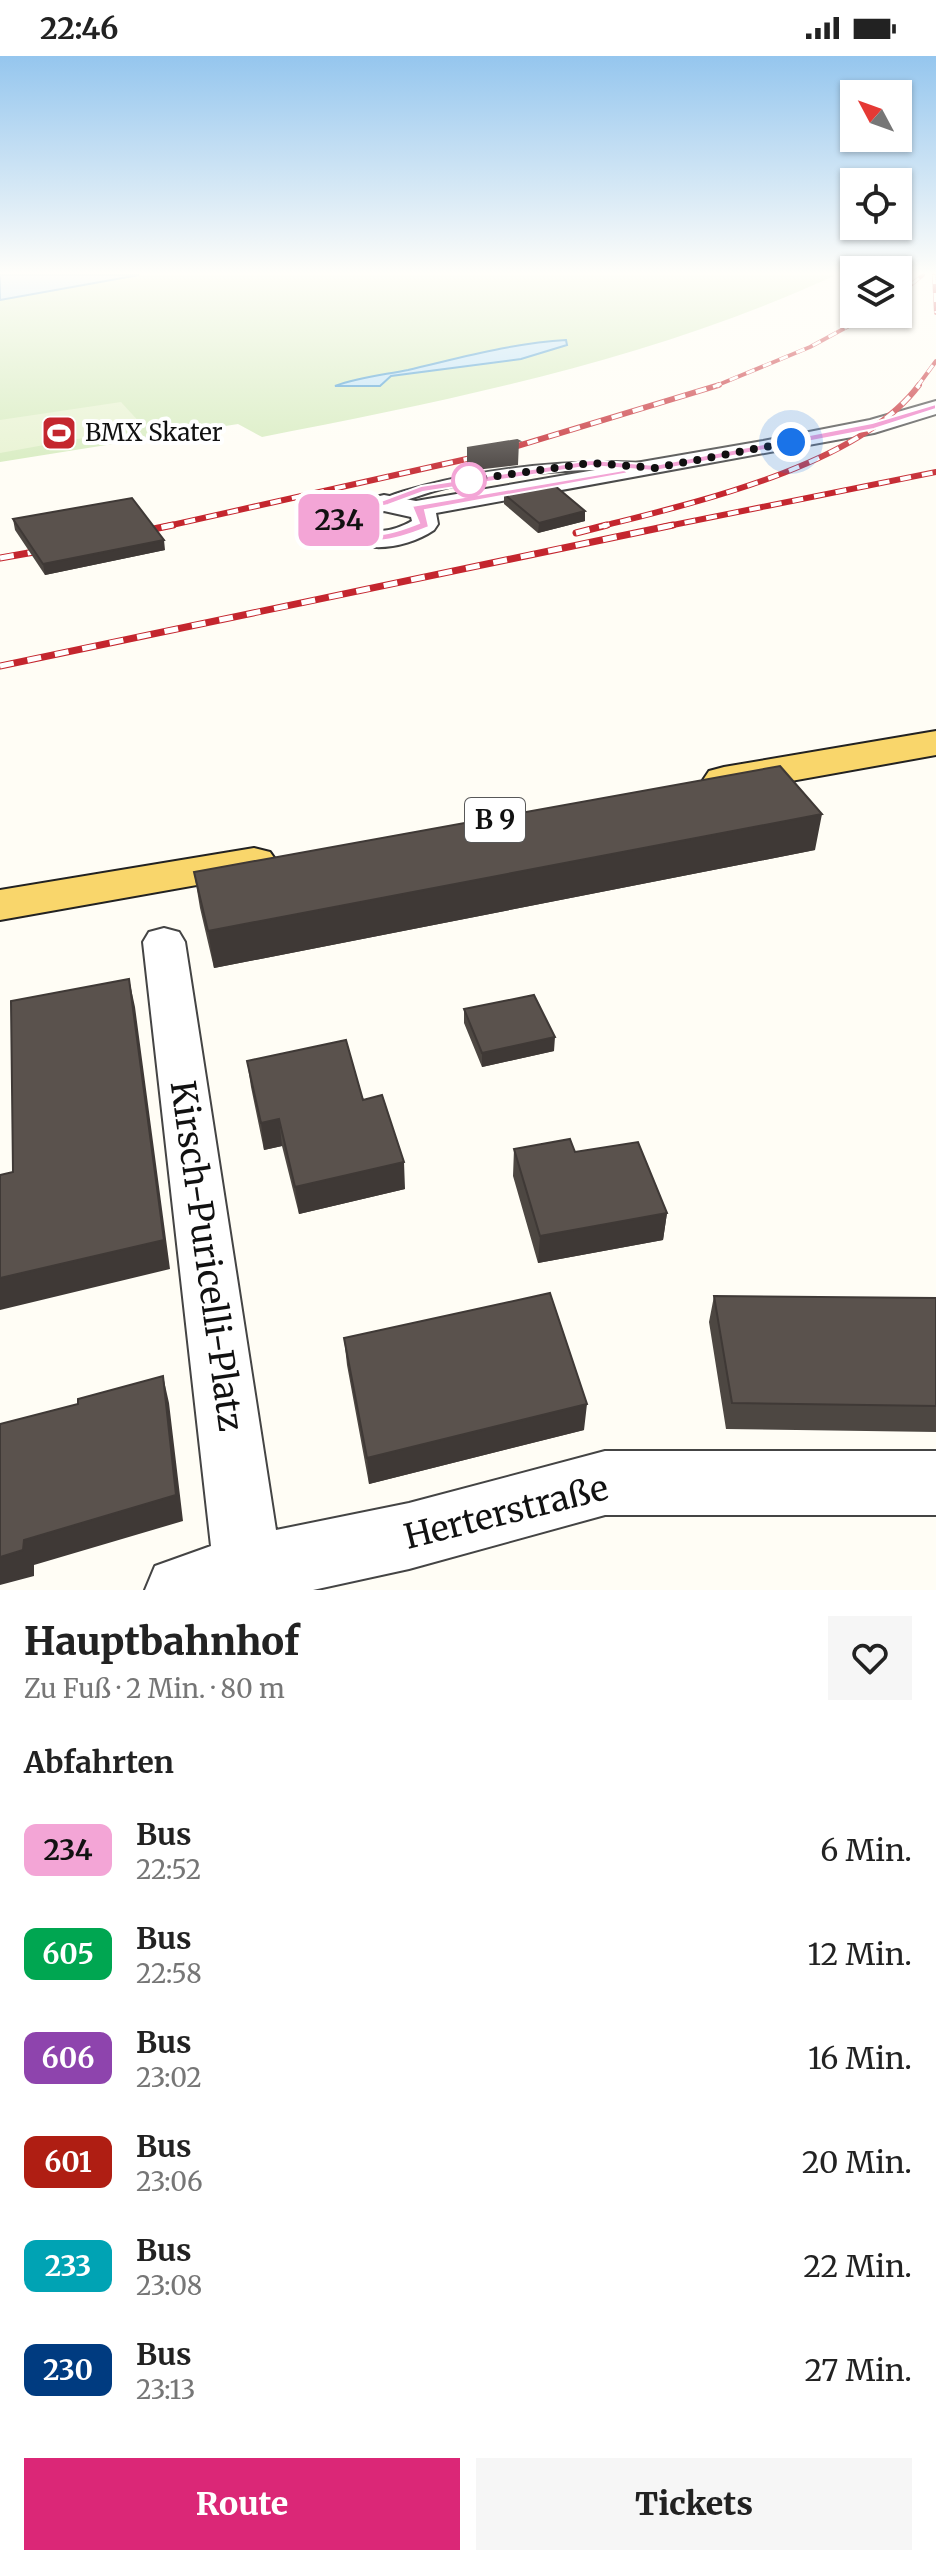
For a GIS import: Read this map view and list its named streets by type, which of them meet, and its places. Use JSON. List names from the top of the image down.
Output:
{
  "streets": {
    "street": ["Kirsch-Puricelli-Platz", "Herterstraße"]
  },
  "crossings": [
    ["Kirsch-Puricelli-Platz", "Herterstraße"]
  ],
  "places": {
    "sports": ["BMX Skater"]
  },
  "lines": ["bus line 234"],
  "north": "top left",
  "page": {
    "status": "22:46",
    "on_map": "234",
    "heading": [
      ["Hauptbahnhof", "Zu Fuß · 2 Min. · 80 m"],
      "Abfahrten"
    ],
    "list": [
      {
        "mark": "234",
        "name": "Bus",
        "note": "22:52",
        "value": "6 Min."
      },
      {
        "mark": "605",
        "name": "Bus",
        "note": "22:58",
        "value": "12 Min."
      },
      {
        "mark": "606",
        "name": "Bus",
        "note": "23:02",
        "value": "16 Min."
      },
      {
        "mark": "601",
        "name": "Bus",
        "note": "23:06",
        "value": "20 Min."
      },
      {
        "mark": "233",
        "name": "Bus",
        "note": "23:08",
        "value": "22 Min."
      },
      {
        "mark": "230",
        "name": "Bus",
        "note": "23:13",
        "value": "27 Min."
      }
    ],
    "buttons": ["Route", "Tickets"]
  }
}
